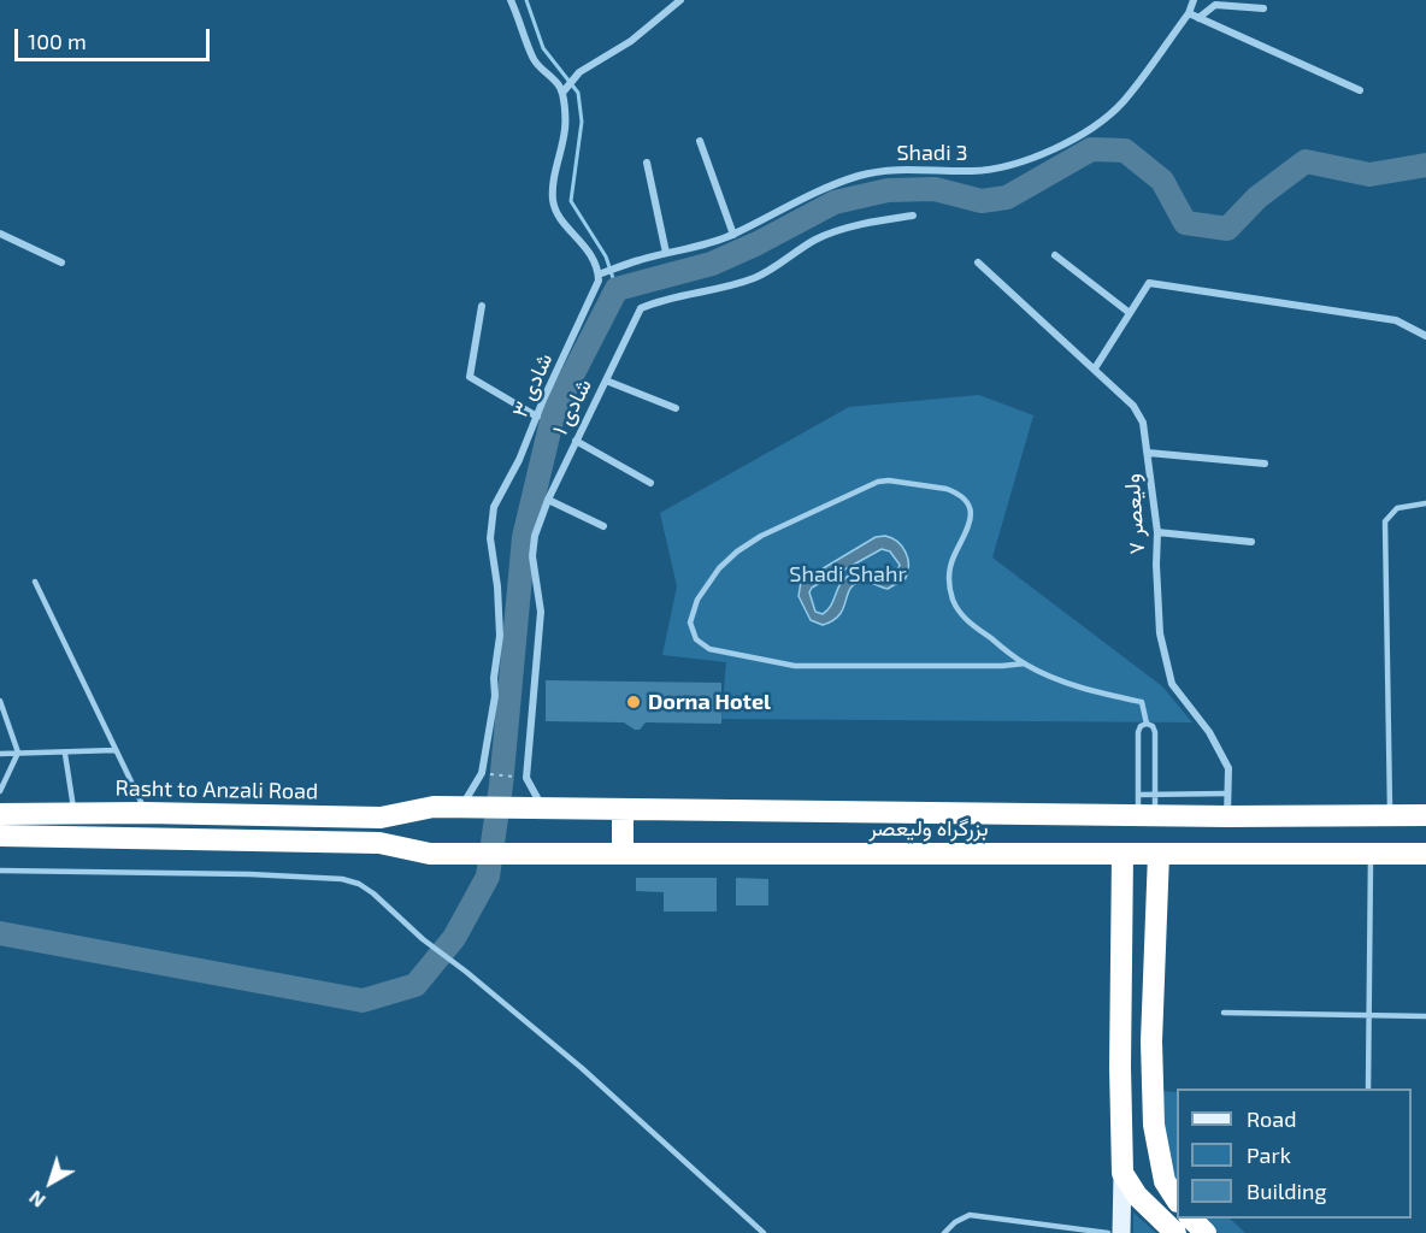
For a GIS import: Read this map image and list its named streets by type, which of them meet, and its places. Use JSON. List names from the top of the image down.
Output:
{
  "streets": {
    "highway": ["Rasht to Anzali Road", "بزرگراه ولیعصر"],
    "street": [
      "Shadi 3",
      "شادی ۳",
      "شادی ۱",
      "ولیعصر ۷"
    ]
  },
  "crossings": [
    ["Shadi 3", "شادی ۳"],
    ["شادی ۳", "بزرگراه ولیعصر"],
    ["ولیعصر ۷", "بزرگراه ولیعصر"],
    ["Rasht to Anzali Road", "بزرگراه ولیعصر"]
  ],
  "parks": ["Shadi Shahr"],
  "places": ["Dorna Hotel"],
  "legend": ["Road", "Park", "Building"],
  "scale_bar": "100 m",
  "north": "bottom left"
}
